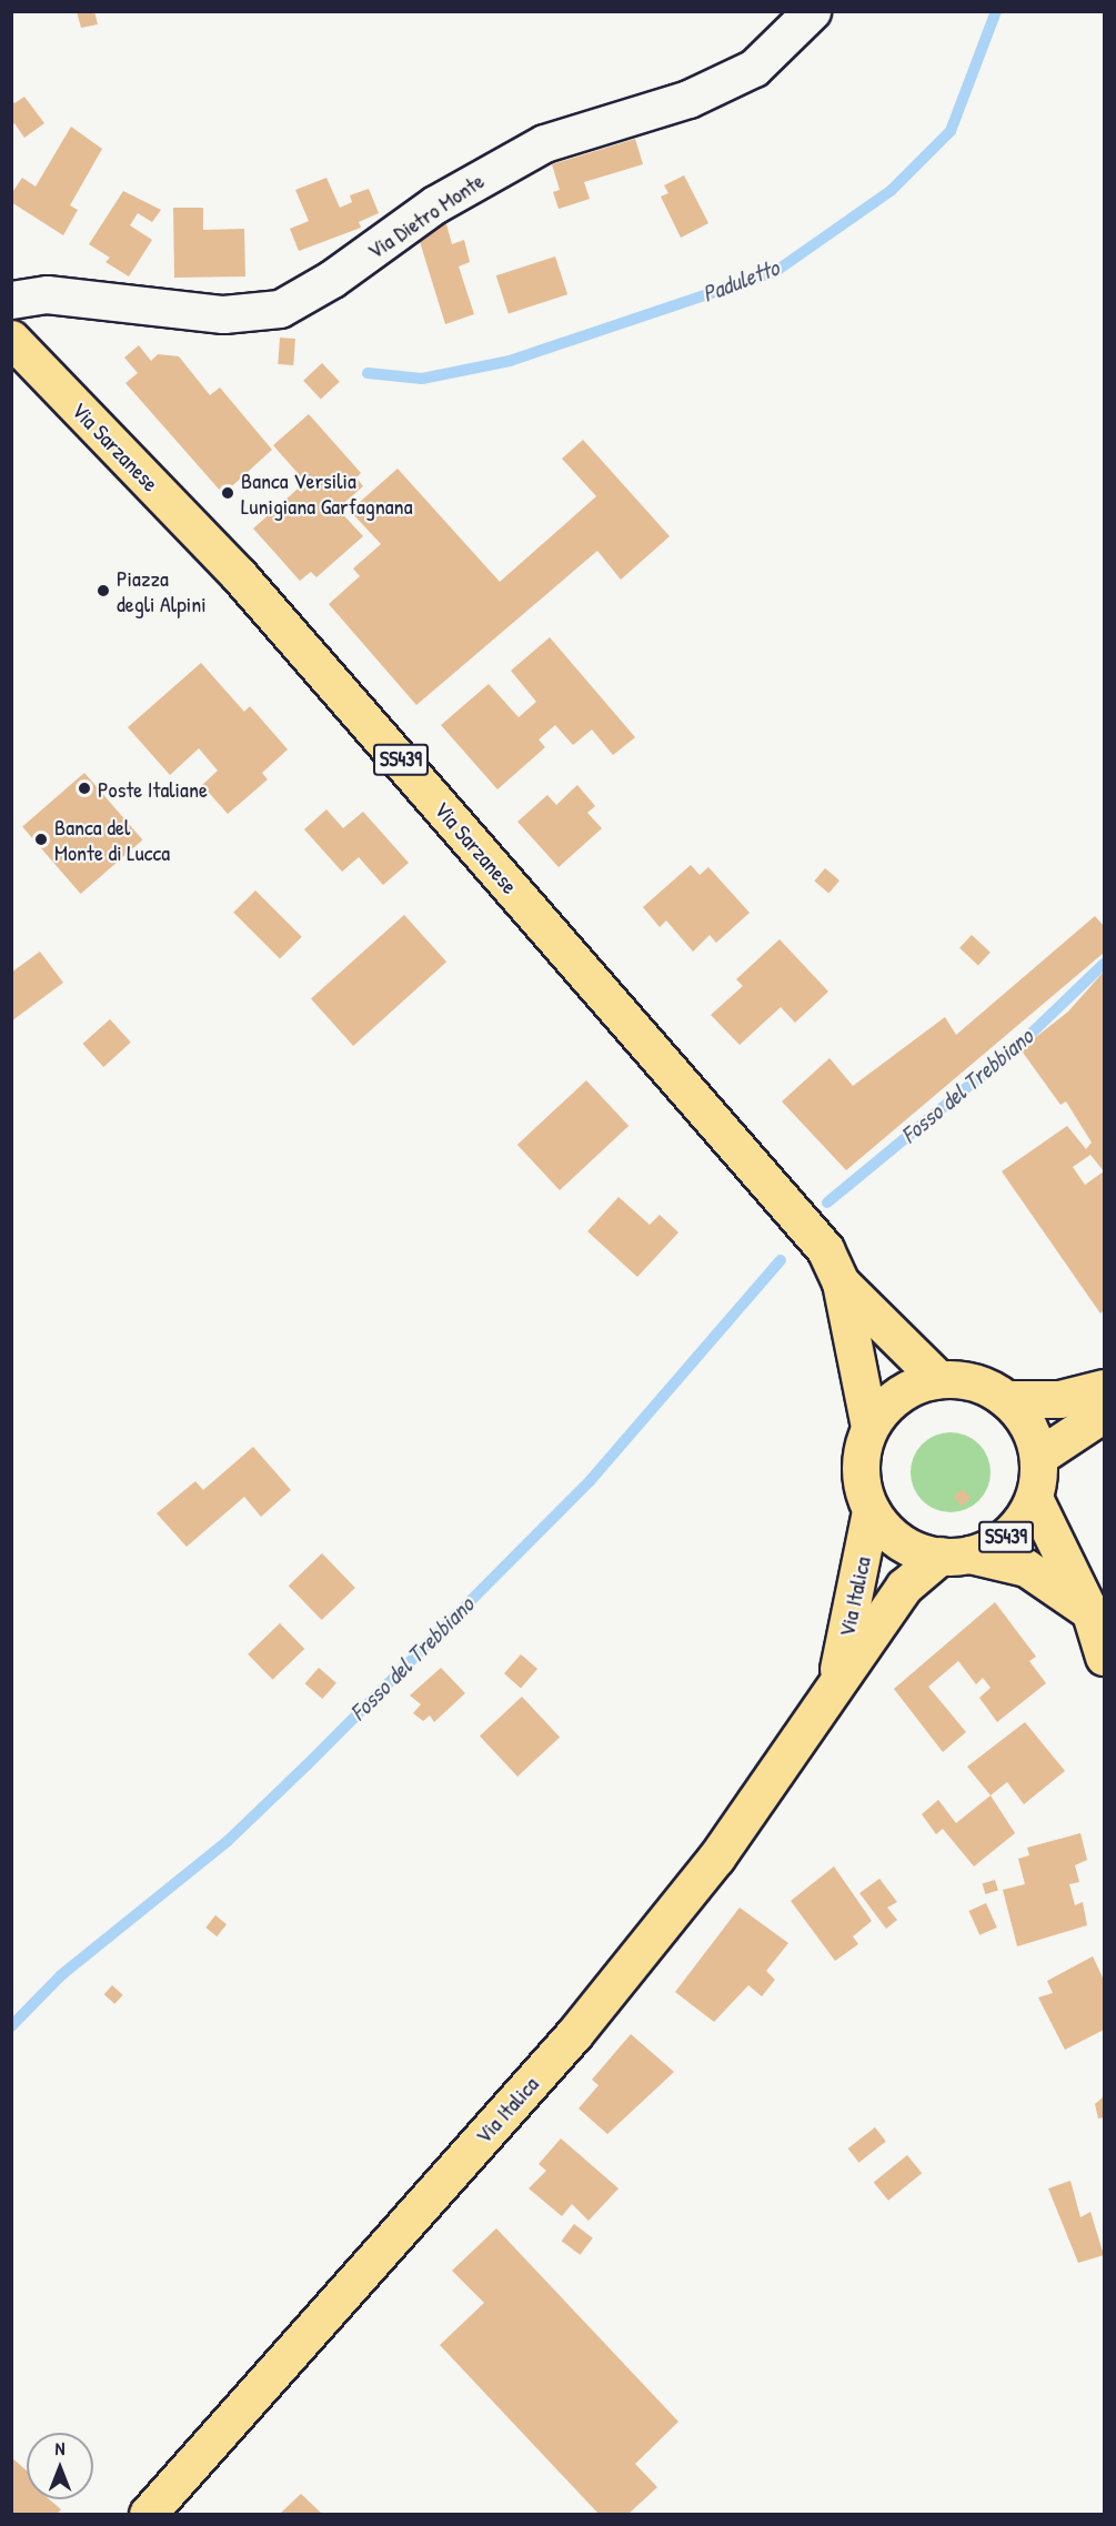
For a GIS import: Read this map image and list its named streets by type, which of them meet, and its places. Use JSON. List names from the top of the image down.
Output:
{
  "streets": {
    "main road": ["Via Sarzanese", "SS439", "Via Italica"],
    "street": ["Via Dietro Monte"]
  },
  "crossings": [
    ["Via Sarzanese", "SS439"],
    ["SS439", "Via Italica"]
  ],
  "water": ["Paduletto", "Fosso del Trebbiano"],
  "places": [
    "Banca Versilia Lunigiana Garfagnana",
    "Piazza degli Alpini",
    "Poste Italiane",
    "Banca del Monte di Lucca"
  ],
  "north": "top"
}
